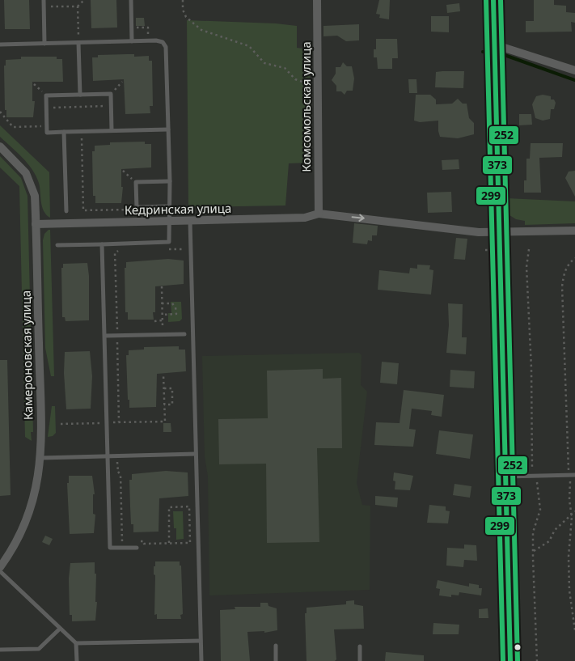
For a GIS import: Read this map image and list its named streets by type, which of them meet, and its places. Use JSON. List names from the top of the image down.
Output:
{
  "streets": {
    "street": ["Комсомольская улица", "Кедринская улица", "Камероновская улица"]
  },
  "crossings": [
    ["Комсомольская улица", "Кедринская улица"],
    ["Кедринская улица", "Камероновская улица"]
  ],
  "one_way": ["Кедринская улица"],
  "lines": ["transit line 373", "transit line 299", "transit line 252"]
}
